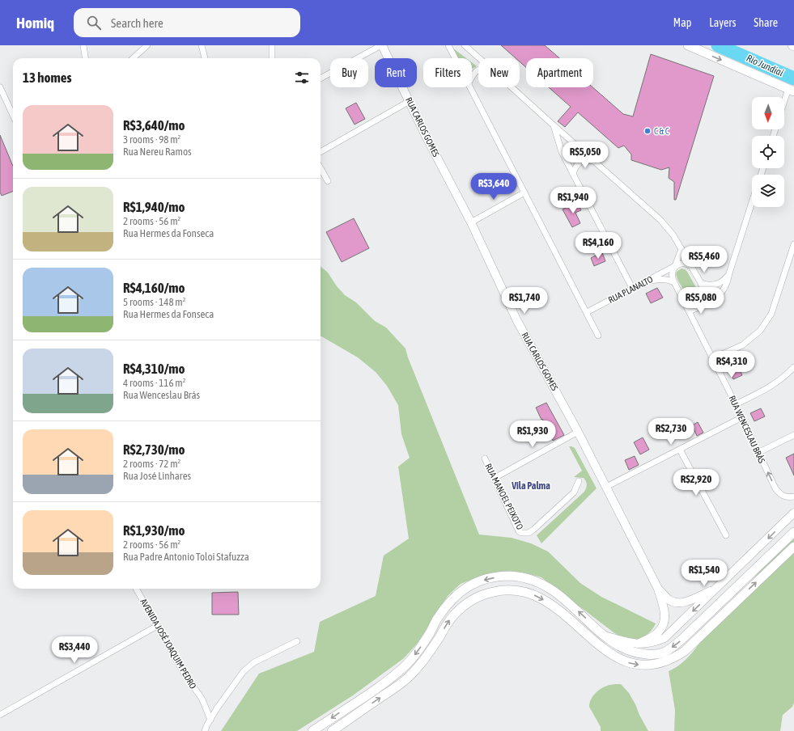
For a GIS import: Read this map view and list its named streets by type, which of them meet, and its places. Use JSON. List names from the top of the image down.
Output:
{
  "streets": {
    "main road": ["RUA CARLOS GOMES"],
    "street": [
      "RUA PLANALTO",
      "RUA WENCESLAU BRÁS",
      "RUA MANOEL PEIXOTO",
      "AVENIDA JOSÉ JOAQUIM PEDRO"
    ]
  },
  "districts": ["Vila Palma"],
  "water": ["Rio Jundiaí"],
  "places": ["C & C"],
  "north": "bottom",
  "page": {
    "header": "Homiq",
    "search": "Search here",
    "nav": ["Map", "Layers", "Share"],
    "chip": [
      "Buy",
      "Rent",
      "Filters",
      "New",
      "Apartment"
    ],
    "heading": "13 homes",
    "list": [
      {
        "name": "R$3,640/mo",
        "note": "3 rooms · 98 m² · Rua Nereu Ramos"
      },
      {
        "name": "R$1,940/mo",
        "note": "2 rooms · 56 m² · Rua Hermes da Fonseca"
      },
      {
        "name": "R$4,160/mo",
        "note": "5 rooms · 148 m² · Rua Hermes da Fonseca"
      },
      {
        "name": "R$4,310/mo",
        "note": "4 rooms · 116 m² · Rua Wenceslau Brás"
      },
      {
        "name": "R$2,730/mo",
        "note": "2 rooms · 72 m² · Rua José Linhares"
      },
      {
        "name": "R$1,930/mo",
        "note": "2 rooms · 56 m² · Rua Padre Antonio Toloi Stafuzza"
      }
    ],
    "price": [
      "R$5,050",
      "R$3,640",
      "R$1,940",
      "R$4,160",
      "R$5,460",
      "R$1,740",
      "R$5,080",
      "R$4,310",
      "R$2,730",
      "R$1,930",
      "R$2,920",
      "R$1,540",
      "R$3,440"
    ]
  }
}
